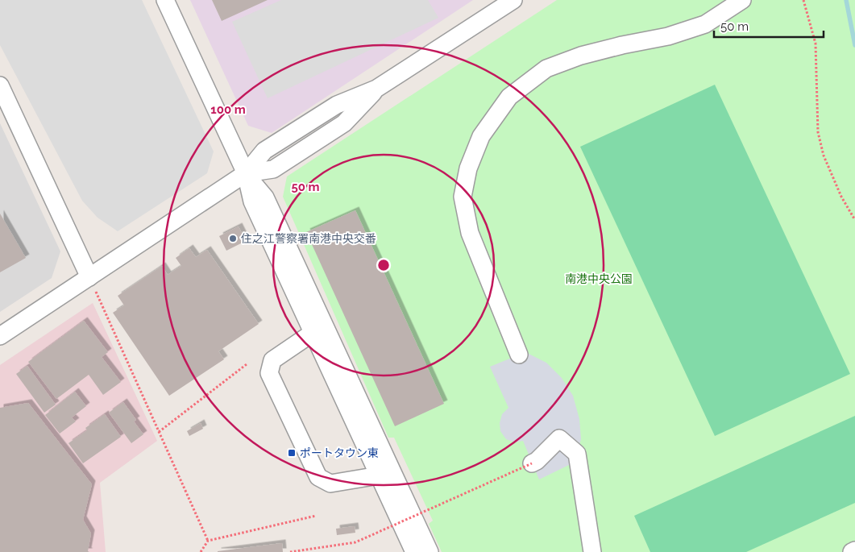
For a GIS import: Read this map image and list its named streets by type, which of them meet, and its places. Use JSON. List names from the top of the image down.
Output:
{
  "parks": ["南港中央公園"],
  "places": {
    "other": ["住之江警察署南港中央交番"],
    "transit": ["ポートタウン東"]
  },
  "scale_bar": "50 m",
  "rings": ["100 m", "50 m"]
}
